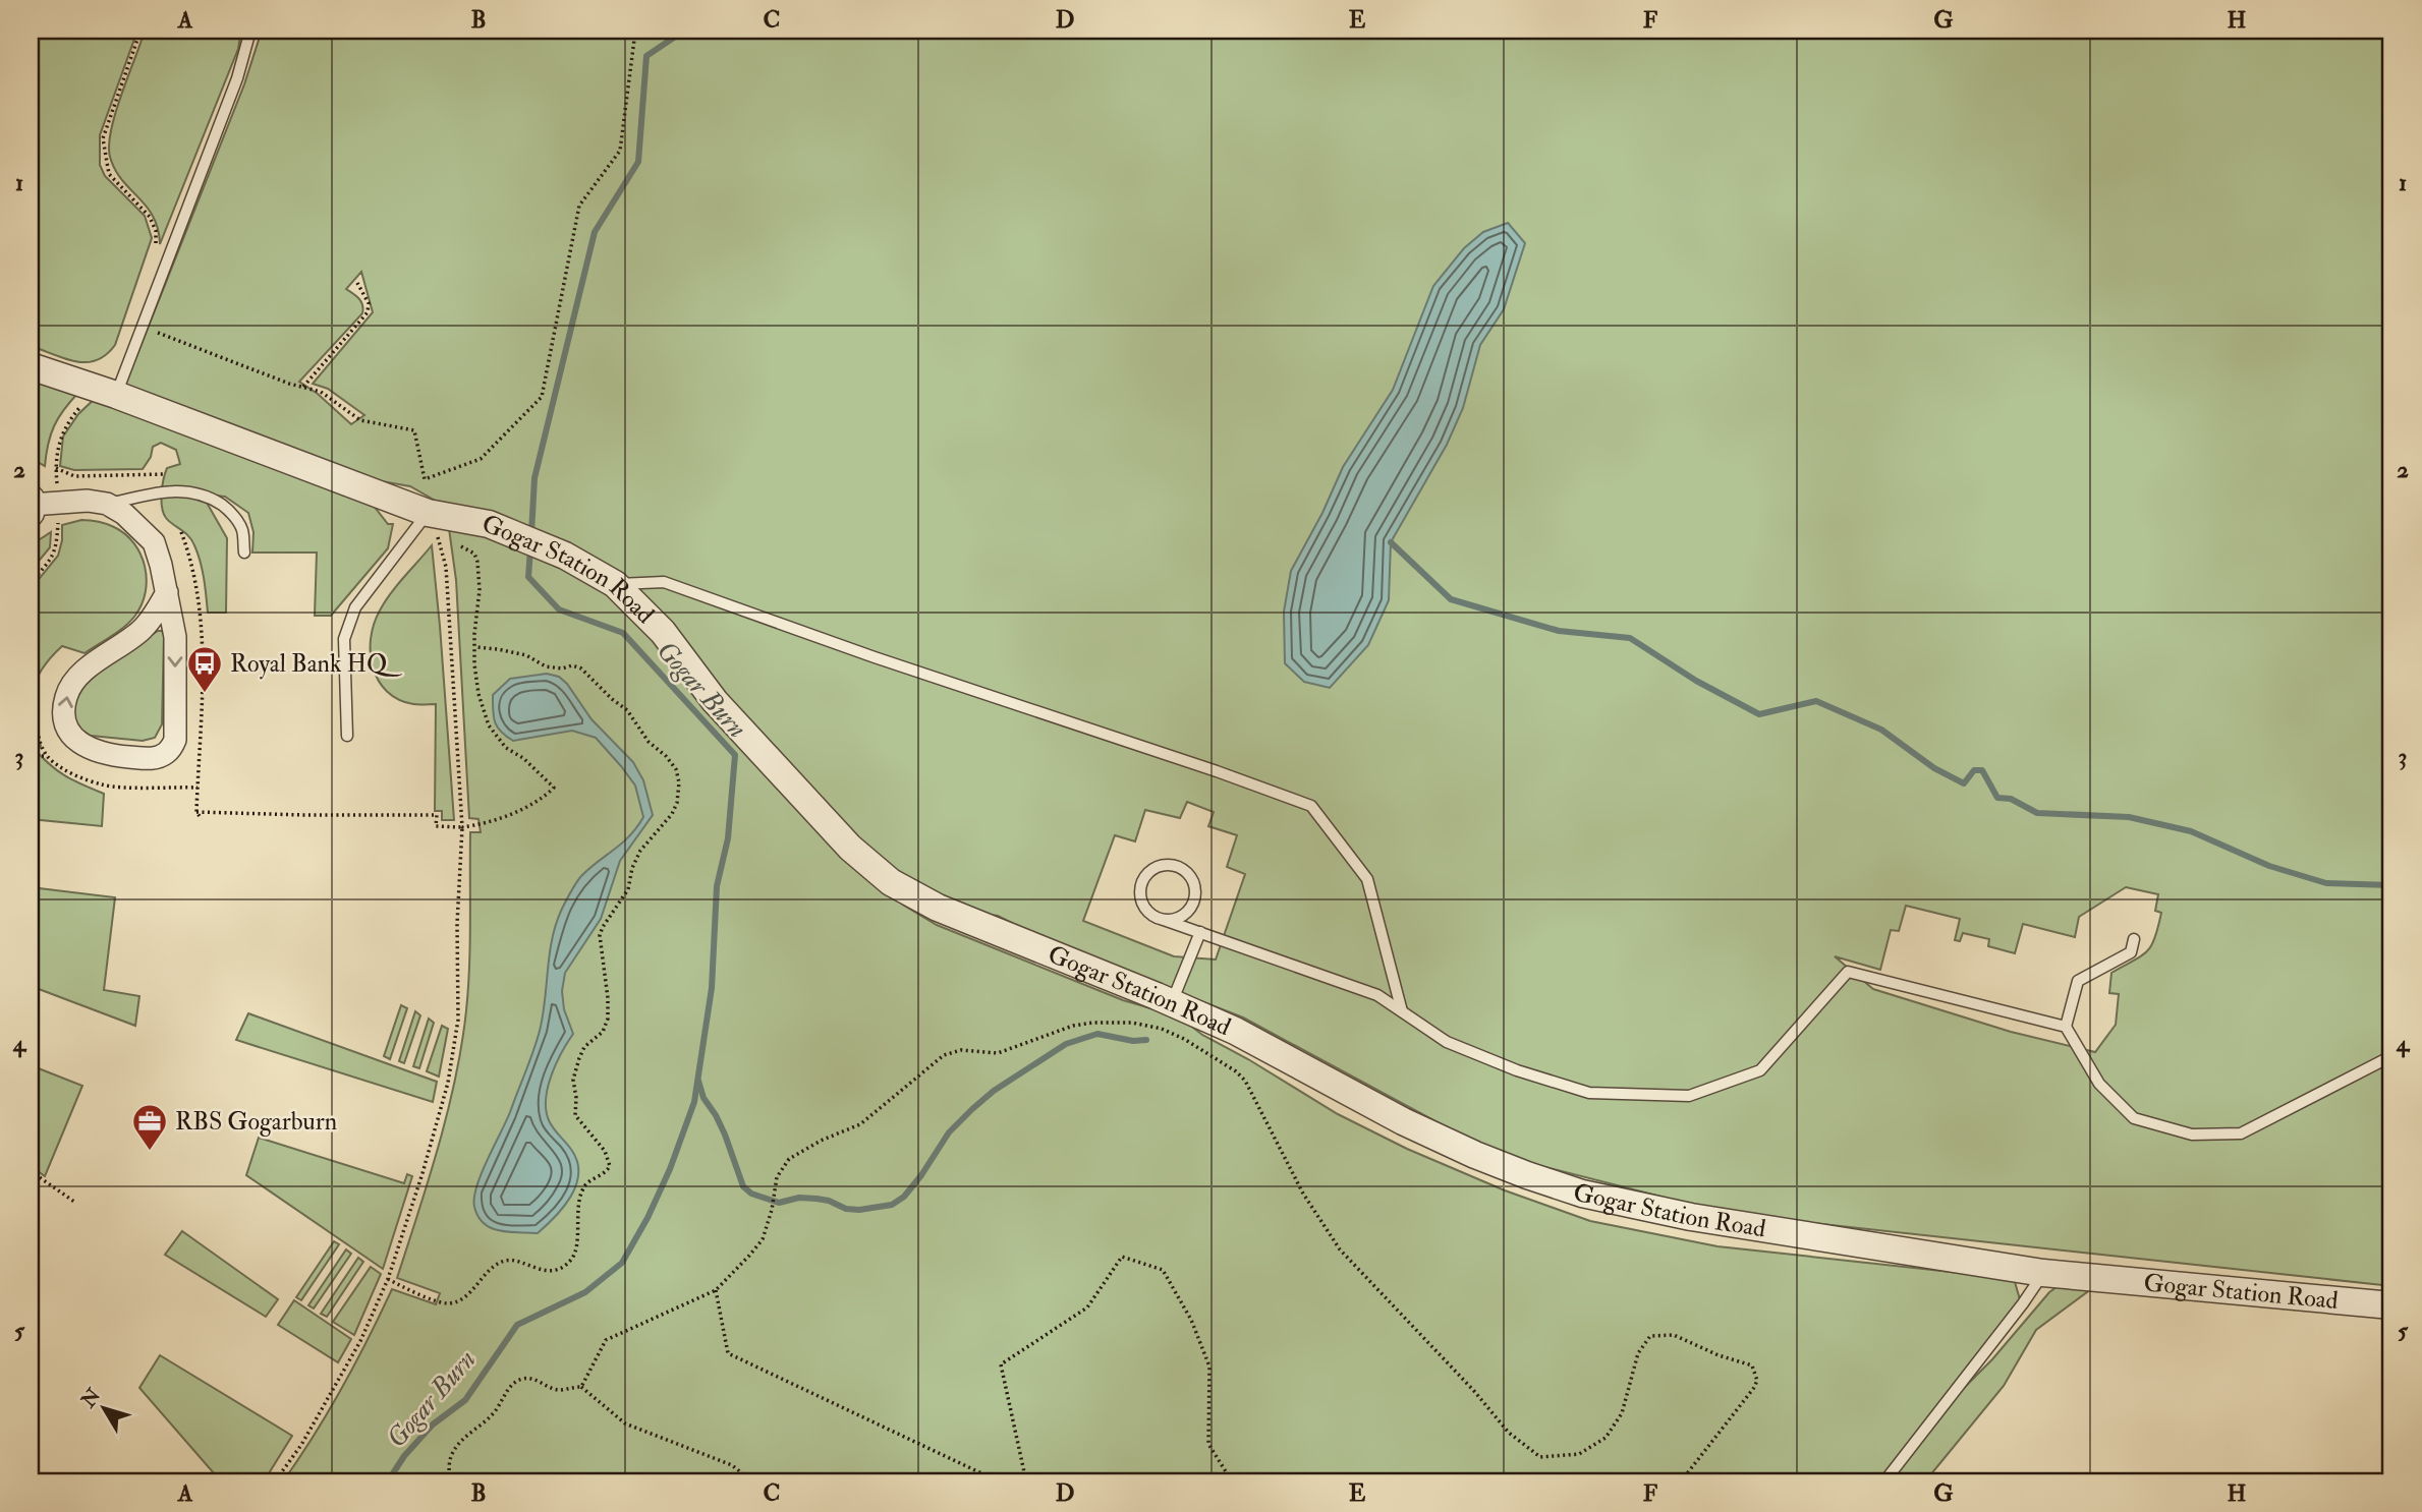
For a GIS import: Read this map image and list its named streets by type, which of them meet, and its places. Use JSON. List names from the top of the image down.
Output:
{
  "streets": {
    "street": ["Gogar Station Road"]
  },
  "water": ["Gogar Burn"],
  "places": {
    "bus stop": ["Royal Bank HQ"],
    "office": ["RBS Gogarburn"]
  },
  "north": "top left",
  "grid": {
    "columns": [
      "A",
      "B",
      "C",
      "D",
      "E",
      "F",
      "G",
      "H"
    ],
    "rows": [
      "1",
      "2",
      "3",
      "4",
      "5"
    ]
  }
}
